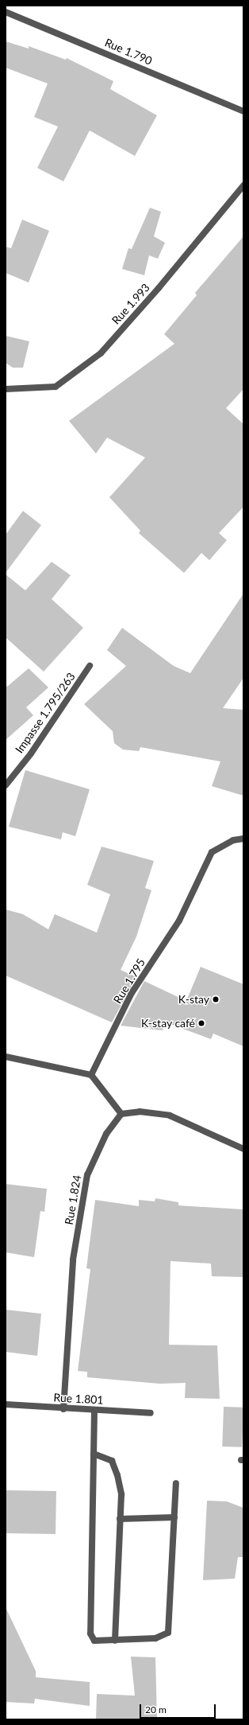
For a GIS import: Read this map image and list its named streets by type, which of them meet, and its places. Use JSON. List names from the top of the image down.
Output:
{
  "streets": {
    "street": [
      "Rue 1.790",
      "Rue 1.993",
      "Impasse 1.795/263",
      "Rue 1.795",
      "Rue 1.824",
      "Rue 1.801"
    ]
  },
  "crossings": [
    ["Rue 1.824", "Rue 1.801"]
  ],
  "places": ["K-stay", "K-stay café"],
  "scale_bar": "20 m"
}
